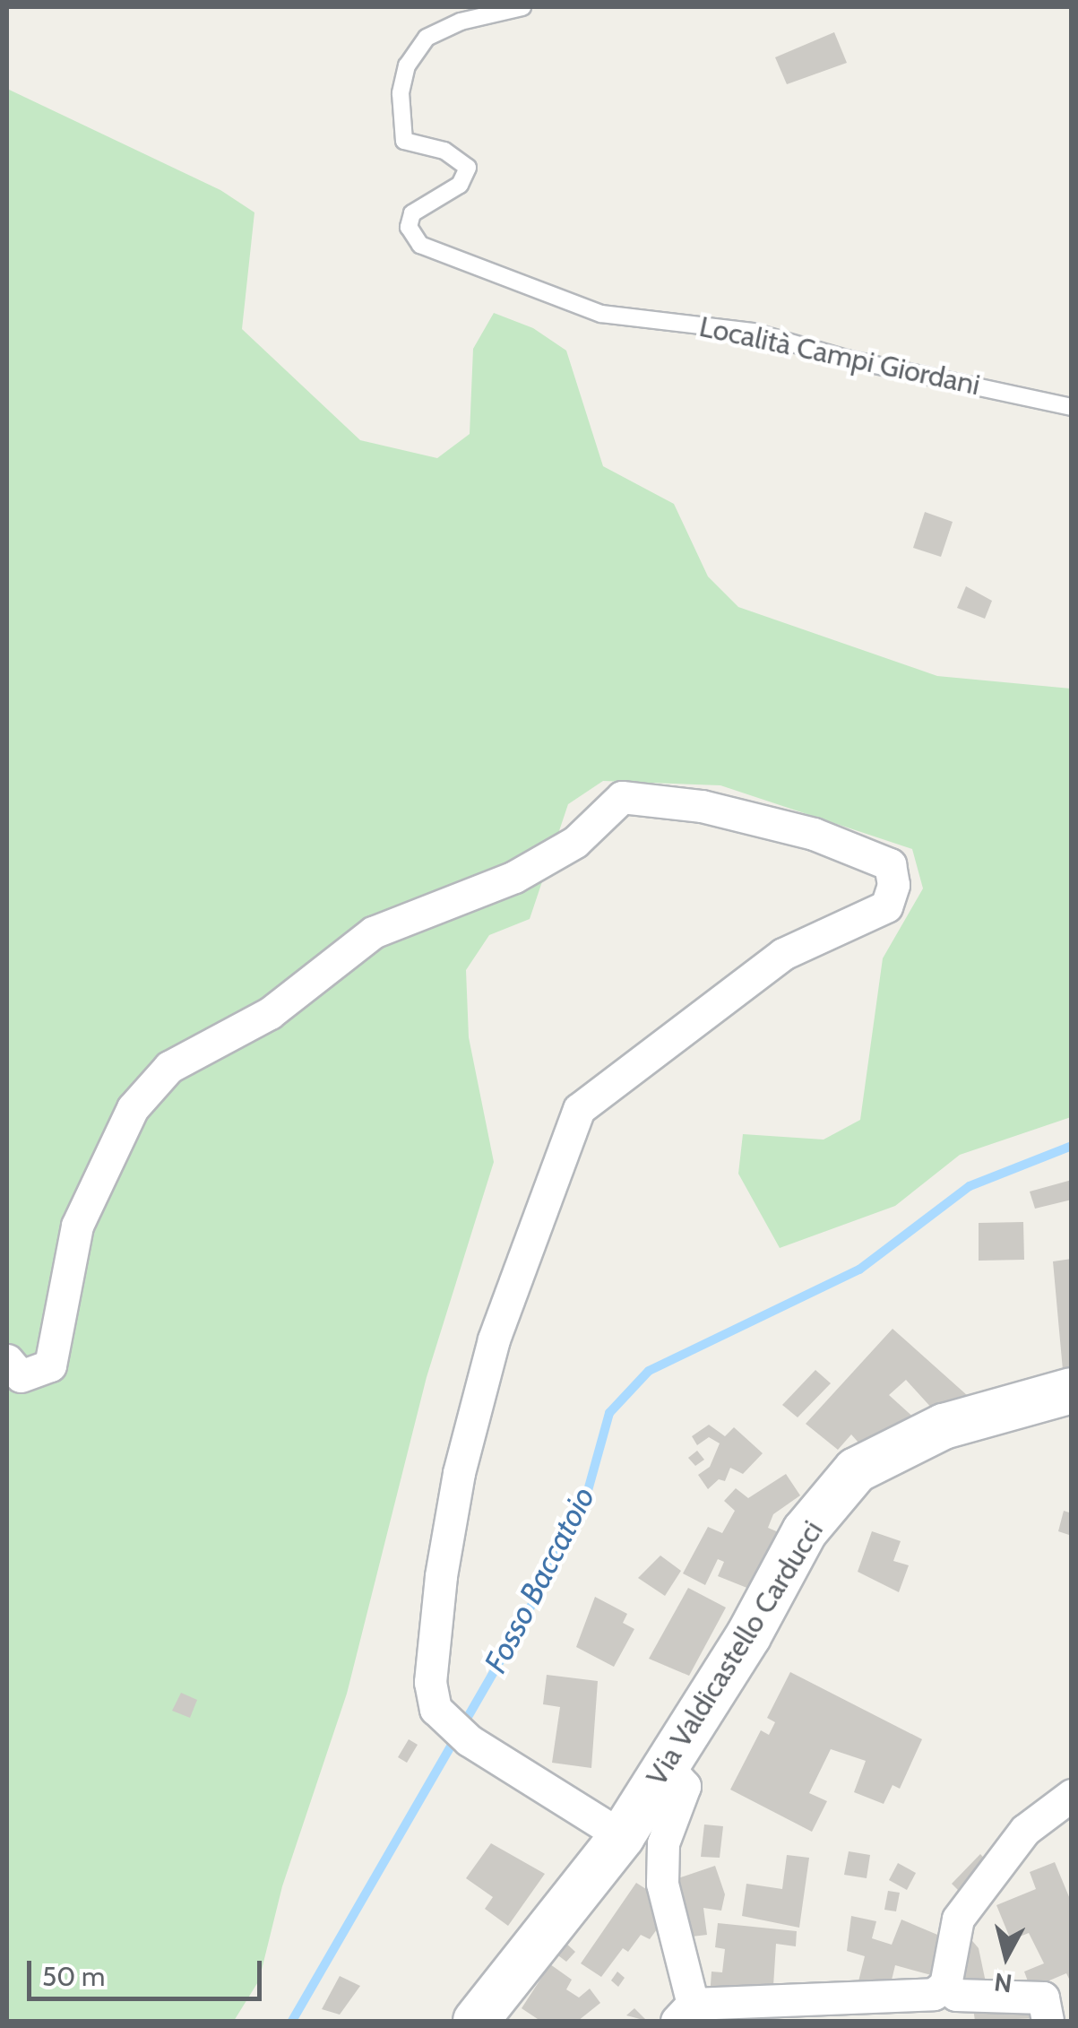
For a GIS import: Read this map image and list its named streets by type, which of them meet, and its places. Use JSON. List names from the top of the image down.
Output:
{
  "streets": {
    "street": ["Via Valdicastello Carducci"],
    "lane": ["Località Campi Giordani"]
  },
  "water": ["Fosso Baccatoio"],
  "scale_bar": "50 m",
  "north": "bottom"
}
